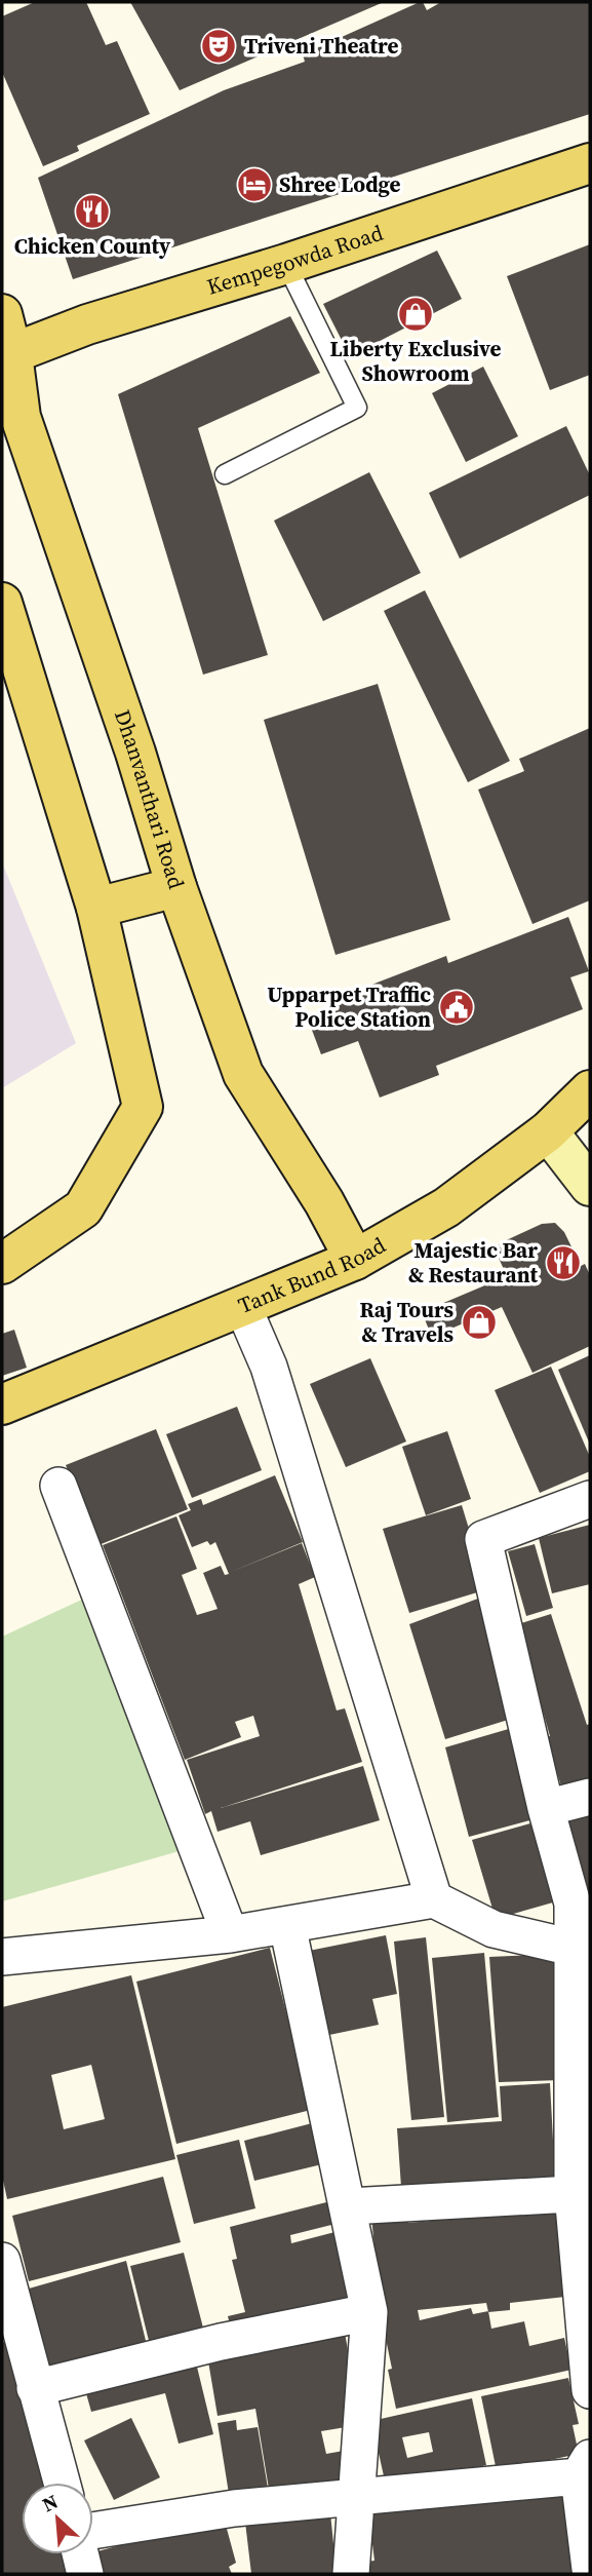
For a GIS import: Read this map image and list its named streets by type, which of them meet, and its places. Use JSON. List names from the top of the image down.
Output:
{
  "streets": {
    "main road": ["Kempegowda Road", "Dhanvanthari Road", "Tank Bund Road"]
  },
  "crossings": [
    ["Kempegowda Road", "Dhanvanthari Road"],
    ["Dhanvanthari Road", "Tank Bund Road"]
  ],
  "places": {
    "theatre": ["Triveni Theatre"],
    "hotel": ["Shree Lodge"],
    "restaurant": ["Chicken County", "Majestic Bar & Restaurant"],
    "shop": ["Liberty Exclusive Showroom", "Raj Tours & Travels"],
    "public building": ["Upparpet Traffic Police Station"]
  },
  "north": "top left"
}
